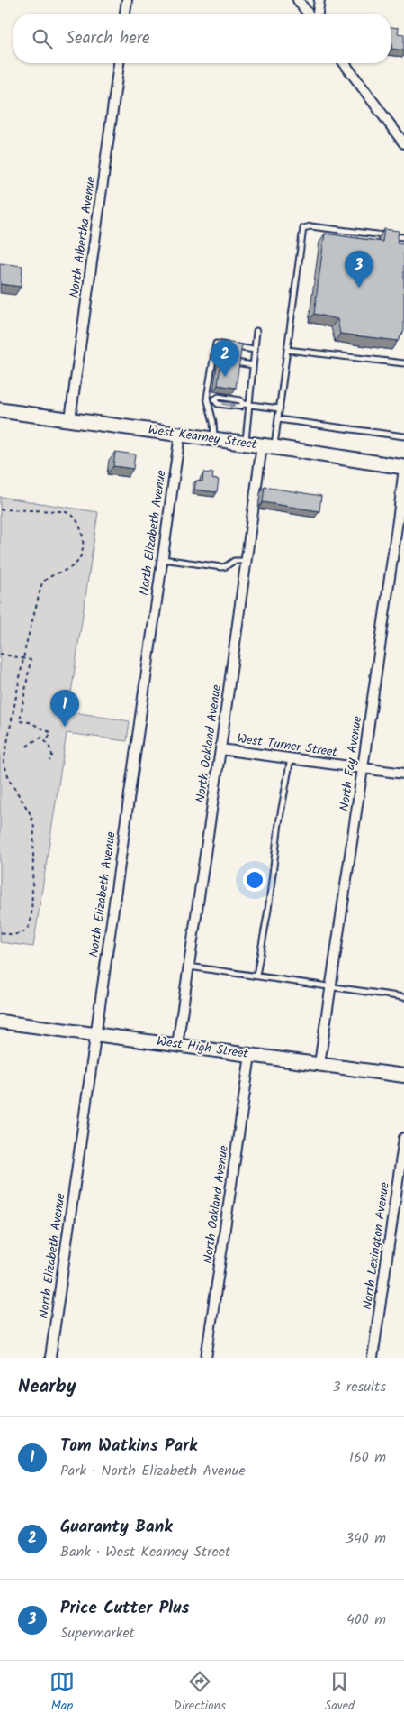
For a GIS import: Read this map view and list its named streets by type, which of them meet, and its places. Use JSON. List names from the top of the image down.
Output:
{
  "streets": {
    "main road": ["West Kearney Street"],
    "street": [
      "North Albertha Avenue",
      "North Elizabeth Avenue",
      "North Oakland Avenue",
      "West Turner Street",
      "North Fay Avenue",
      "West High Street",
      "North Lexington Avenue"
    ]
  },
  "crossings": [
    ["North Albertha Avenue", "West Kearney Street"],
    ["West Kearney Street", "North Elizabeth Avenue"],
    ["West Kearney Street", "North Oakland Avenue"],
    ["West Kearney Street", "North Fay Avenue"],
    ["North Elizabeth Avenue", "West High Street"],
    ["North Oakland Avenue", "West Turner Street"],
    ["North Oakland Avenue", "West High Street"],
    ["West Turner Street", "North Fay Avenue"],
    ["North Fay Avenue", "West High Street"]
  ],
  "page": {
    "search": "Search here",
    "pins": ["3", "2", "1"],
    "heading": ["Nearby", "3 results"],
    "list": [
      {
        "mark": "1",
        "name": "Tom Watkins Park",
        "note": "Park · North Elizabeth Avenue",
        "value": "160 m"
      },
      {
        "mark": "2",
        "name": "Guaranty Bank",
        "note": "Bank · West Kearney Street",
        "value": "340 m"
      },
      {
        "mark": "3",
        "name": "Price Cutter Plus",
        "note": "Supermarket",
        "value": "400 m"
      }
    ],
    "nav": ["Map", "Directions", "Saved"]
  }
}
